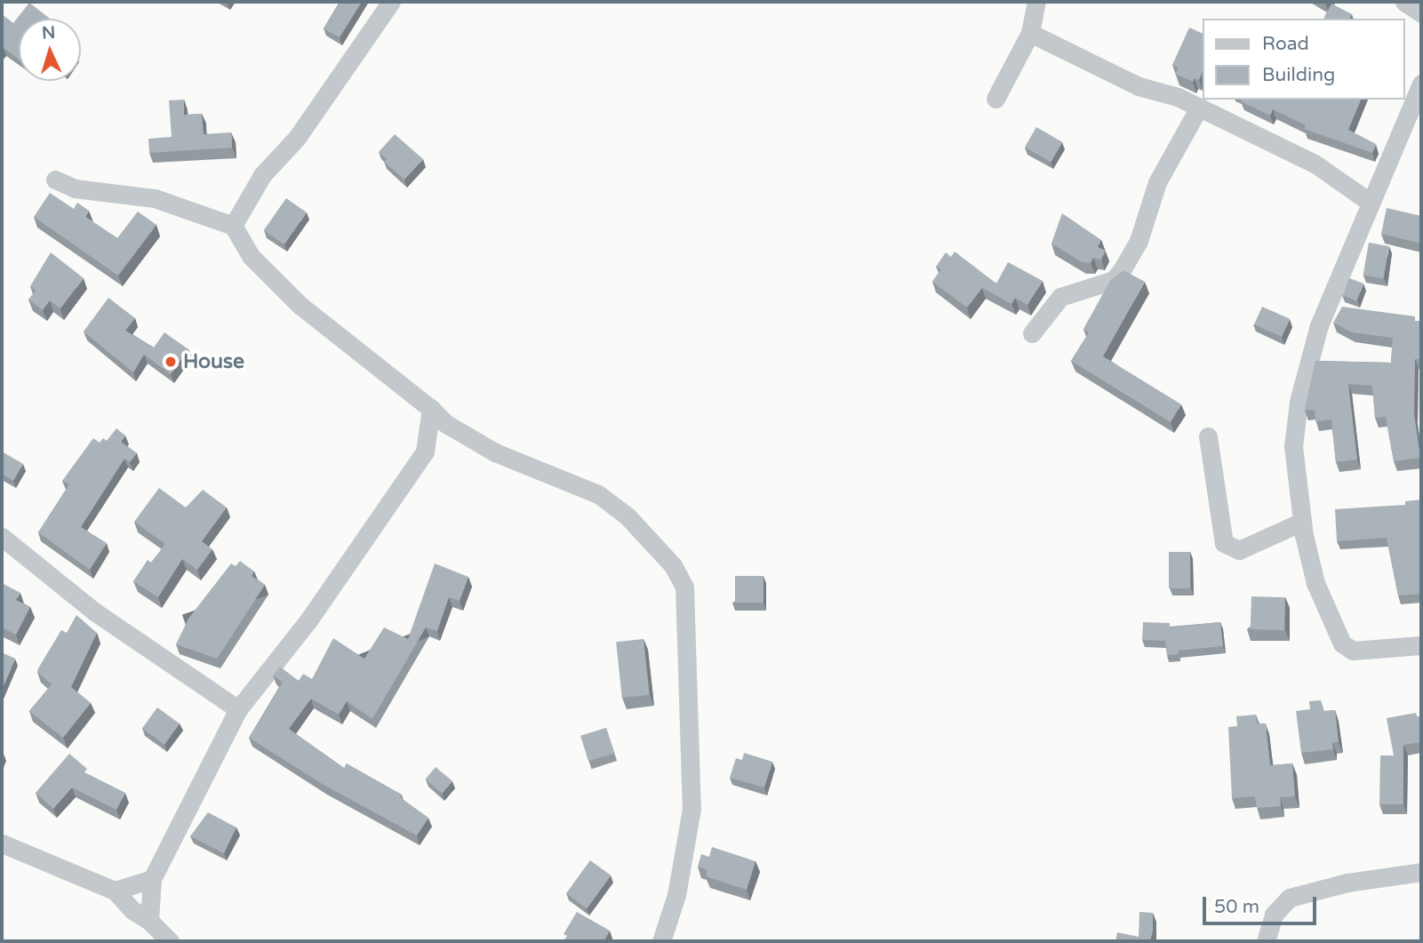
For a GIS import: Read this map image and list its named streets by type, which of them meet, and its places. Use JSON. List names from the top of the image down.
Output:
{
  "places": ["House"],
  "legend": ["Road", "Building"],
  "scale_bar": "50 m",
  "north": "top"
}
